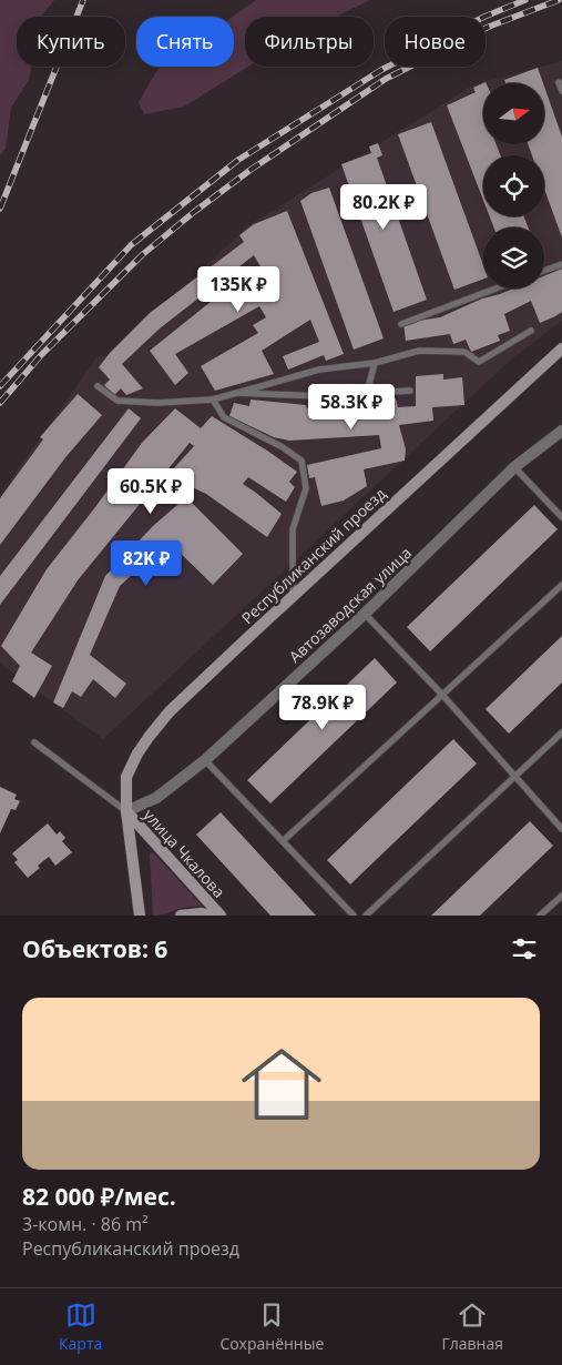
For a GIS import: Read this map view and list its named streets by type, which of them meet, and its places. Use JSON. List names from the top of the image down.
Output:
{
  "streets": {
    "street": ["Республиканский проезд", "Автозаводская улица", "улица Чкалова"]
  },
  "crossings": [
    ["Республиканский проезд", "Автозаводская улица"],
    ["Республиканский проезд", "улица Чкалова"],
    ["Автозаводская улица", "улица Чкалова"]
  ],
  "north": "right",
  "page": {
    "chip": [
      "Купить",
      "Снять",
      "Фильтры",
      "Новое"
    ],
    "price": [
      "80.2K ₽",
      "135K ₽",
      "58.3K ₽",
      "60.5K ₽",
      "82K ₽",
      "78.9K ₽"
    ],
    "heading": "Объектов: 6",
    "list": [
      {
        "name": "82 000 ₽/мес.",
        "note": "3-комн. · 86 m² · Республиканский проезд"
      }
    ],
    "tabs": ["Карта", "Сохранённые", "Главная"]
  }
}
